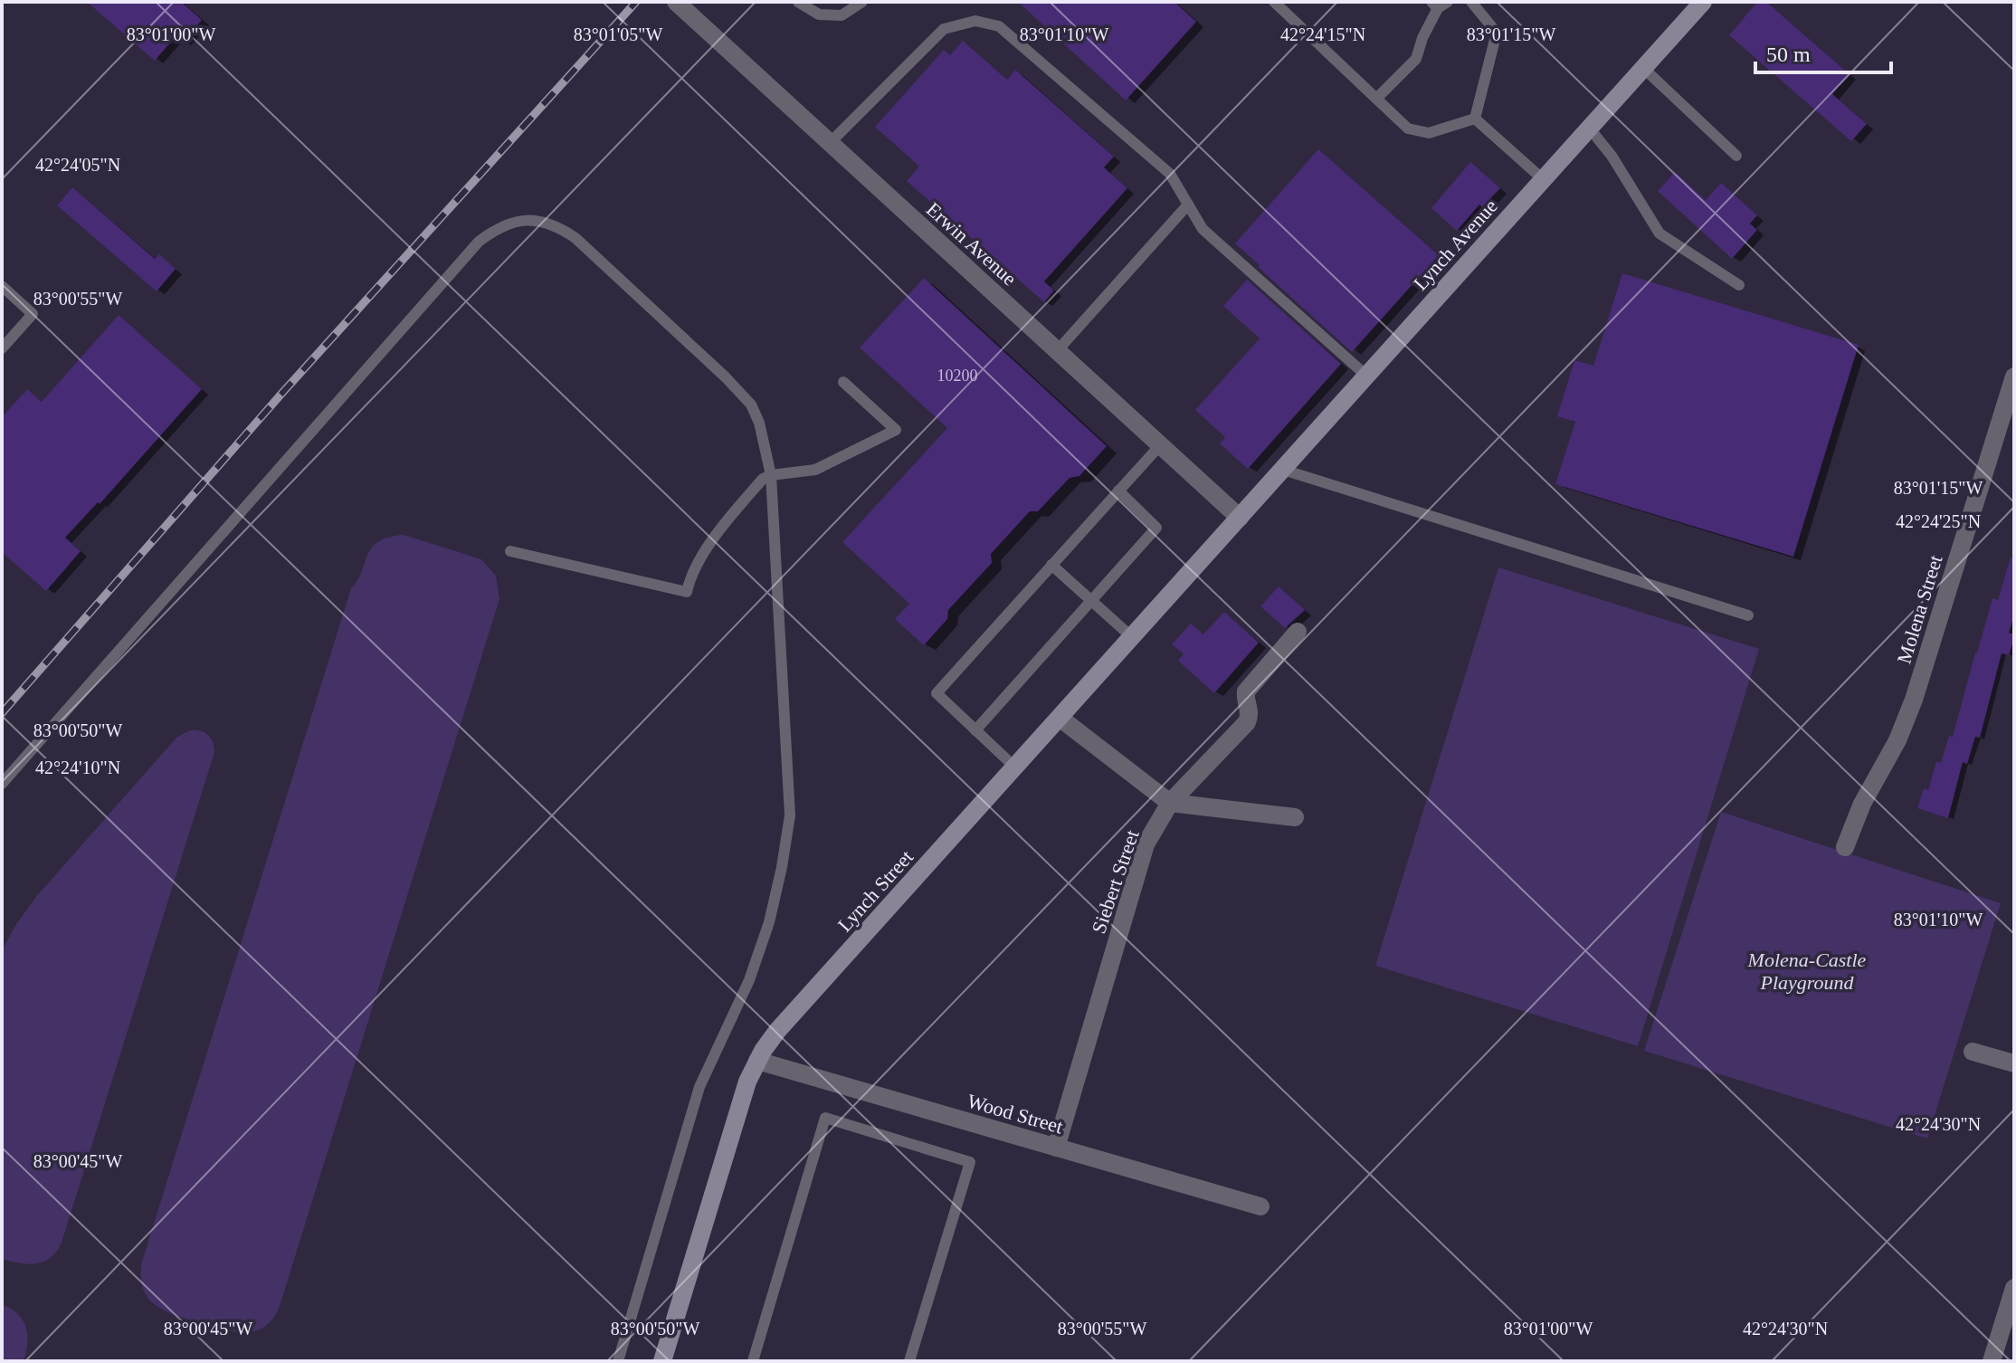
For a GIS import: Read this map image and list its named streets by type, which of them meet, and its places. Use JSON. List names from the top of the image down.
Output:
{
  "streets": {
    "street": [
      "Erwin Avenue",
      "Lynch Avenue",
      "Molena Street",
      "Siebert Street",
      "Lynch Street",
      "Wood Street"
    ]
  },
  "crossings": [
    ["Erwin Avenue", "Lynch Avenue"],
    ["Erwin Avenue", "Lynch Street"],
    ["Lynch Avenue", "Lynch Street"],
    ["Siebert Street", "Wood Street"],
    ["Lynch Street", "Wood Street"]
  ],
  "parks": ["Molena-Castle Playground"],
  "house_numbers": ["10200"],
  "scale_bar": "50 m",
  "coordinates": [
    "83°01'00\"W",
    "83°01'05\"W",
    "83°01'10\"W",
    "83°01'15\"W",
    "42°24'15\"N",
    "42°24'05\"N",
    "83°00'55\"W",
    "42°24'25\"N",
    "83°00'50\"W",
    "42°24'10\"N",
    "42°24'30\"N",
    "83°00'45\"W"
  ]
}
